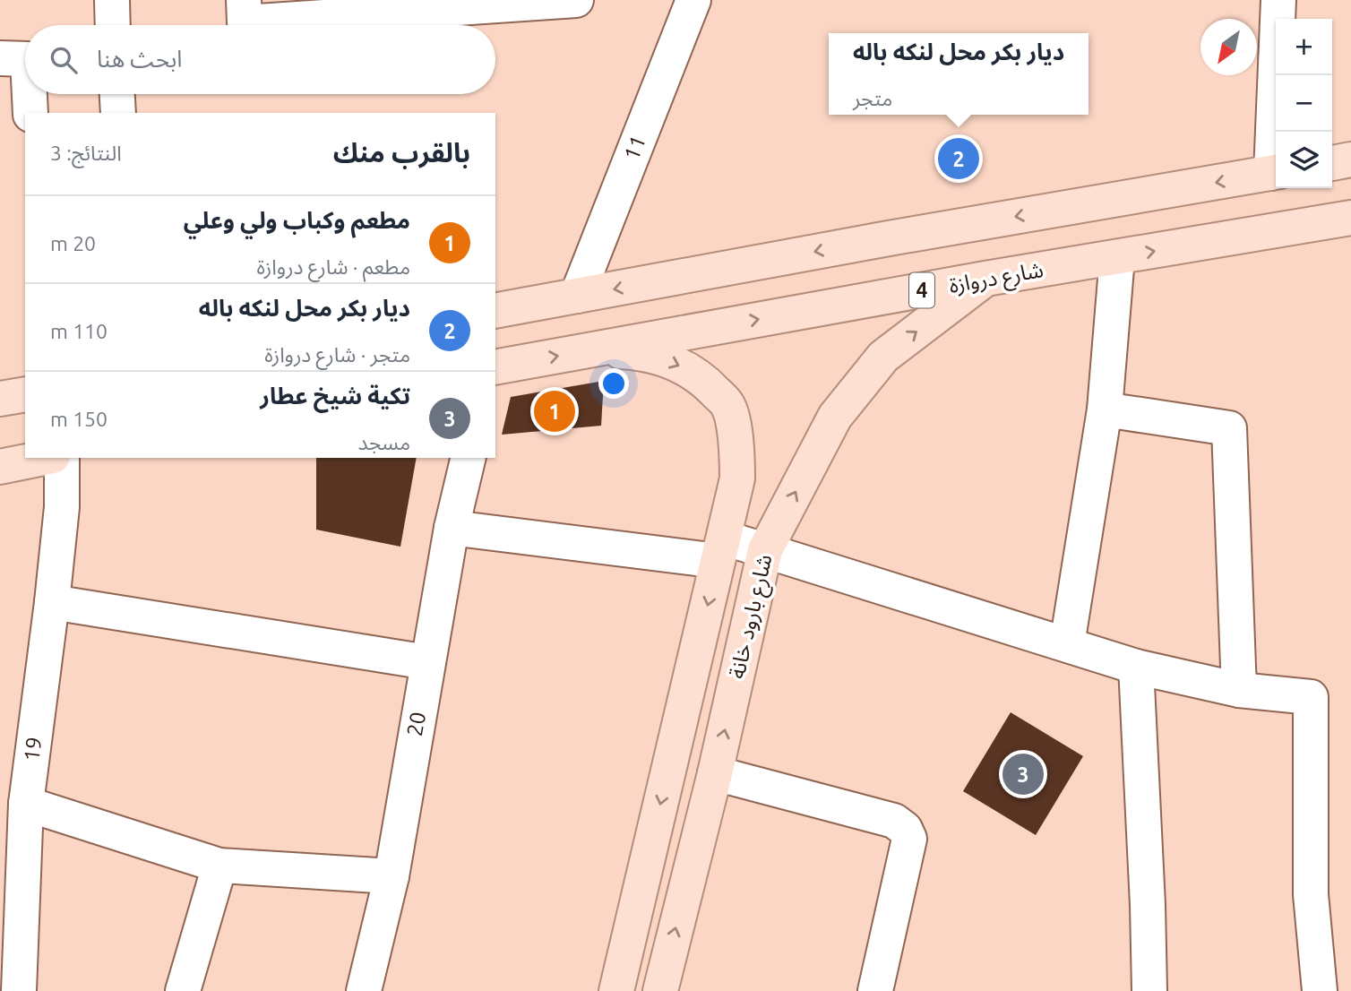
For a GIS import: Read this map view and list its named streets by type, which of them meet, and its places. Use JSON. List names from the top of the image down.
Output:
{
  "streets": {
    "main road": ["شارع دروازة", "4", "شارع بارود خانة"],
    "street": ["11", "20", "19"]
  },
  "crossings": [
    ["شارع دروازة", "شارع بارود خانة"]
  ],
  "north": "bottom left",
  "page": {
    "map_buttons": ["+", "−"],
    "search": "ابحث هنا",
    "popup": ["ديار بكر محل لنكه باله", "متجر"],
    "heading": ["بالقرب منك", "النتائج: 3"],
    "pins": ["2", "1", "3"],
    "list": [
      {
        "mark": "1",
        "name": "مطعم وكباب ولي وعلي",
        "note": "مطعم · شارع دروازة",
        "value": "20 m"
      },
      {
        "mark": "2",
        "name": "ديار بكر محل لنكه باله",
        "note": "متجر · شارع دروازة",
        "value": "110 m"
      },
      {
        "mark": "3",
        "name": "تكية شيخ عطار",
        "note": "مسجد",
        "value": "150 m"
      }
    ]
  }
}
